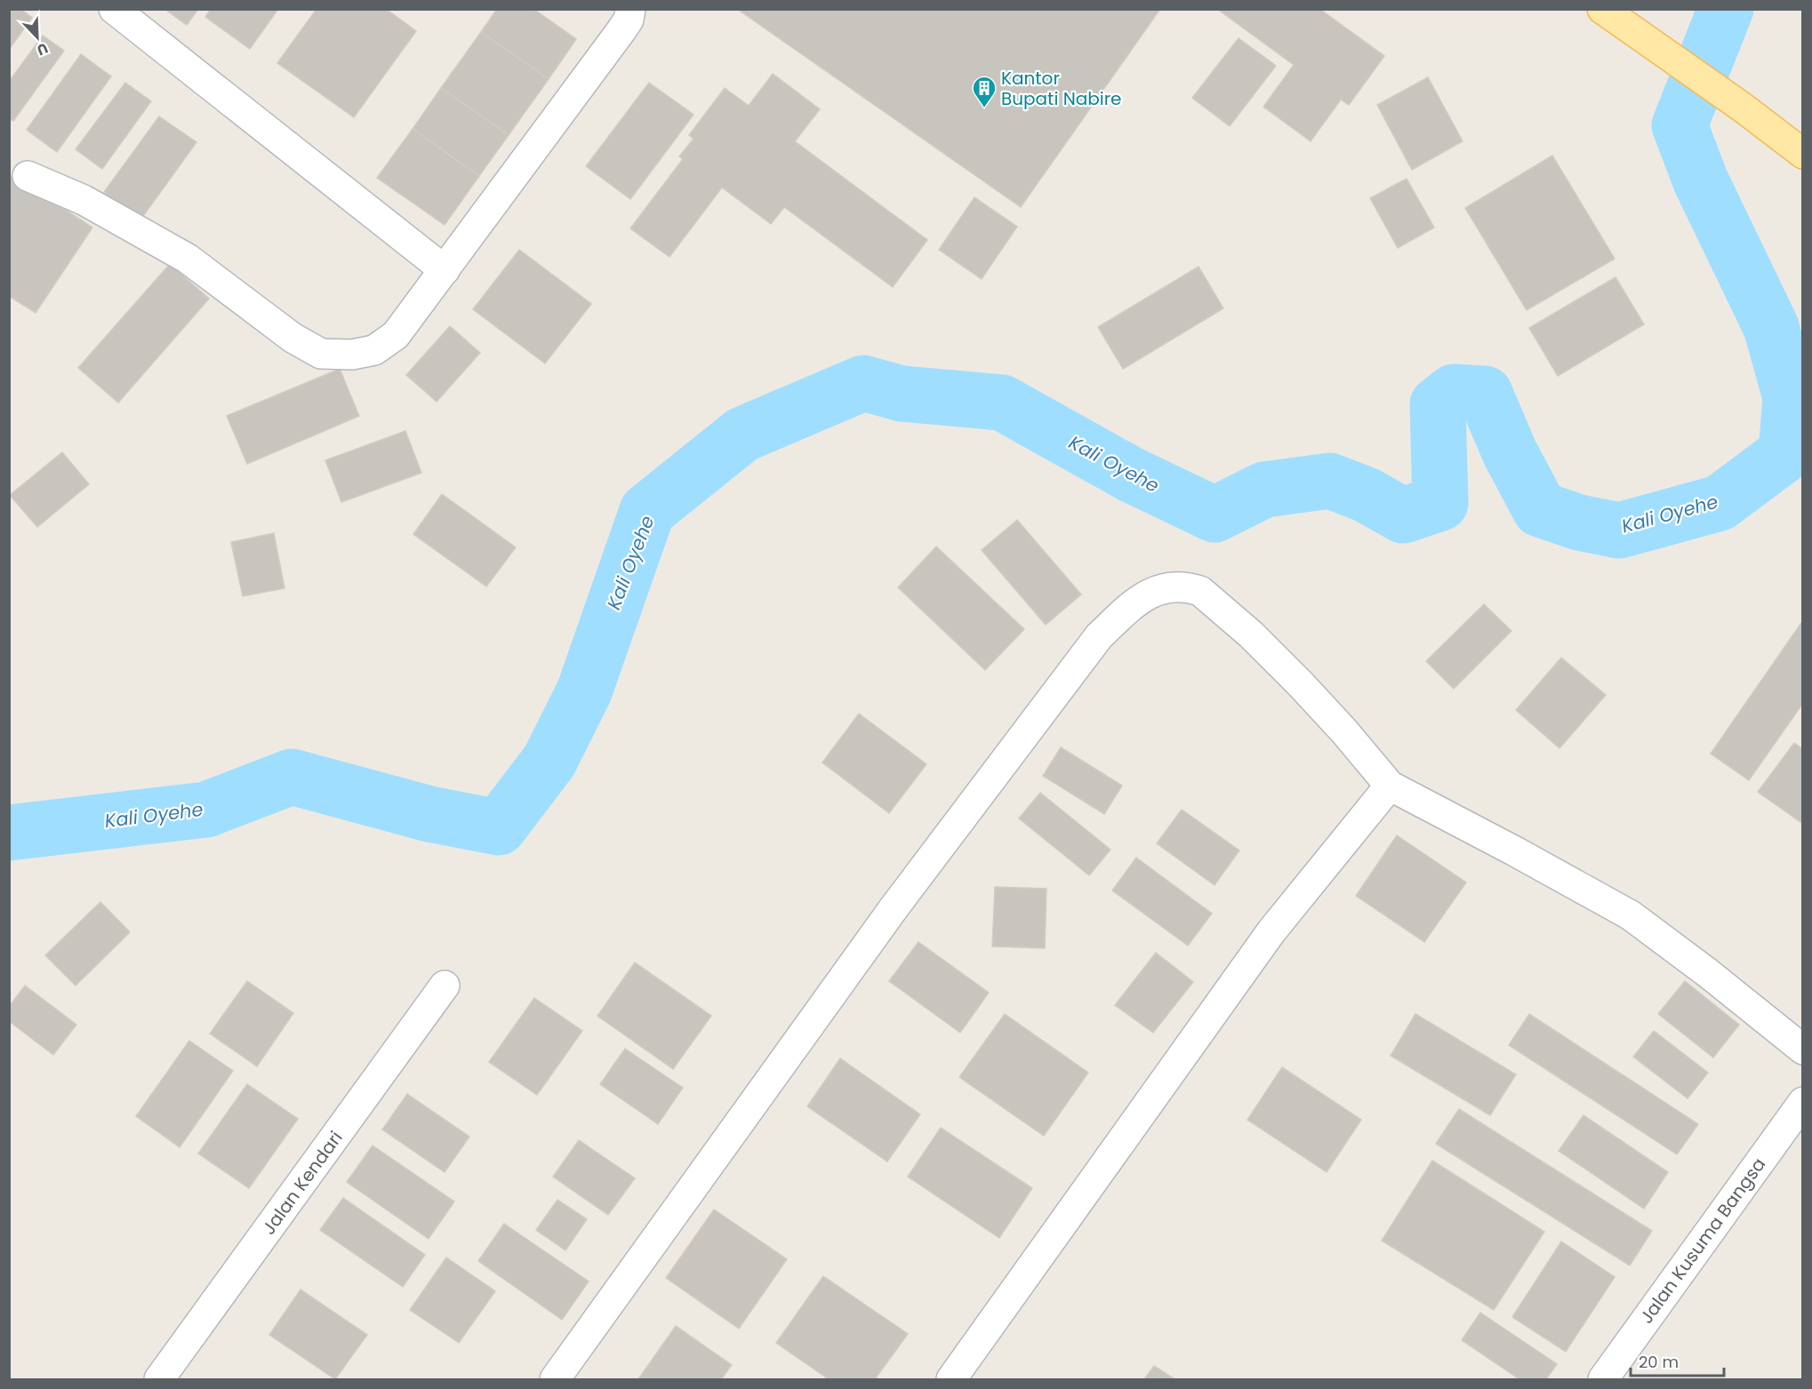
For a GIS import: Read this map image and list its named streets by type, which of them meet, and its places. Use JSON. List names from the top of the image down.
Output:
{
  "streets": {
    "street": ["Jalan Kendari", "Jalan Kusuma Bangsa"]
  },
  "water": ["Kali Oyehe"],
  "places": {
    "building": ["Kantor Bupati Nabire"]
  },
  "scale_bar": "20 m",
  "north": "bottom right"
}
